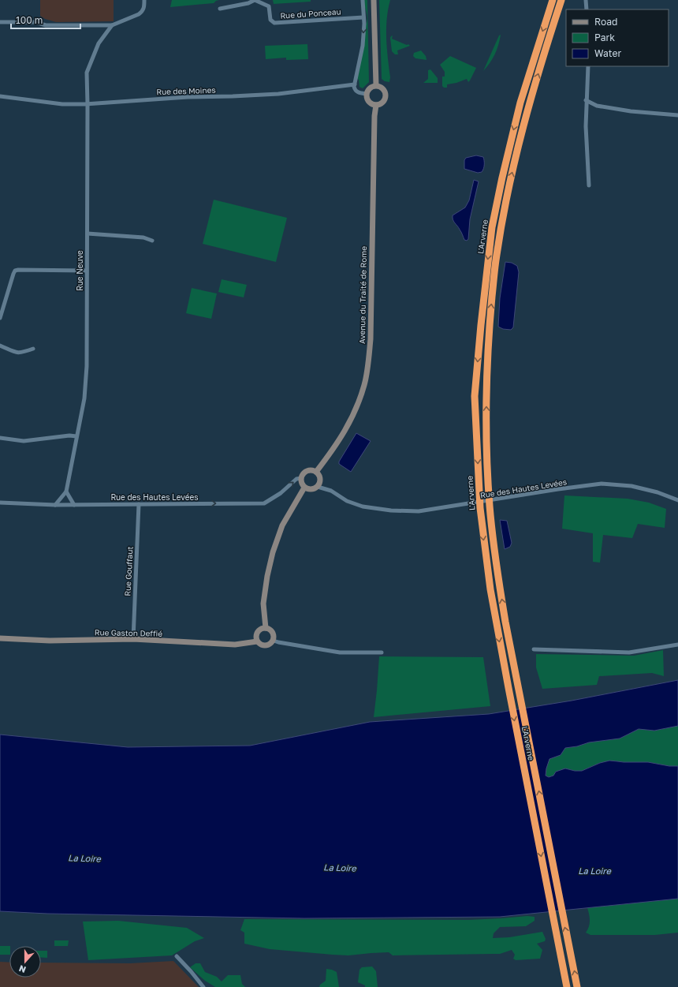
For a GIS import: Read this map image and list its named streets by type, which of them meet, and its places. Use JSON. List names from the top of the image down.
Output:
{
  "streets": {
    "highway": ["L'Arverne"],
    "main road": ["Avenue du Traité de Rome", "Rue Gaston Deffié"],
    "street": [
      "Rue du Ponceau",
      "Rue des Moines",
      "Rue Neuve",
      "Rue des Hautes Levées",
      "Rue Gouffaut"
    ]
  },
  "crossings": [
    ["Rue des Moines", "Rue Neuve"],
    ["Avenue du Traité de Rome", "Rue des Hautes Levées"],
    ["Rue des Hautes Levées", "Rue Gouffaut"],
    ["Rue Gouffaut", "Rue Gaston Deffié"]
  ],
  "water": ["La Loire"],
  "legend": ["Road", "Park", "Water"],
  "scale_bar": "100 m",
  "north": "bottom"
}
